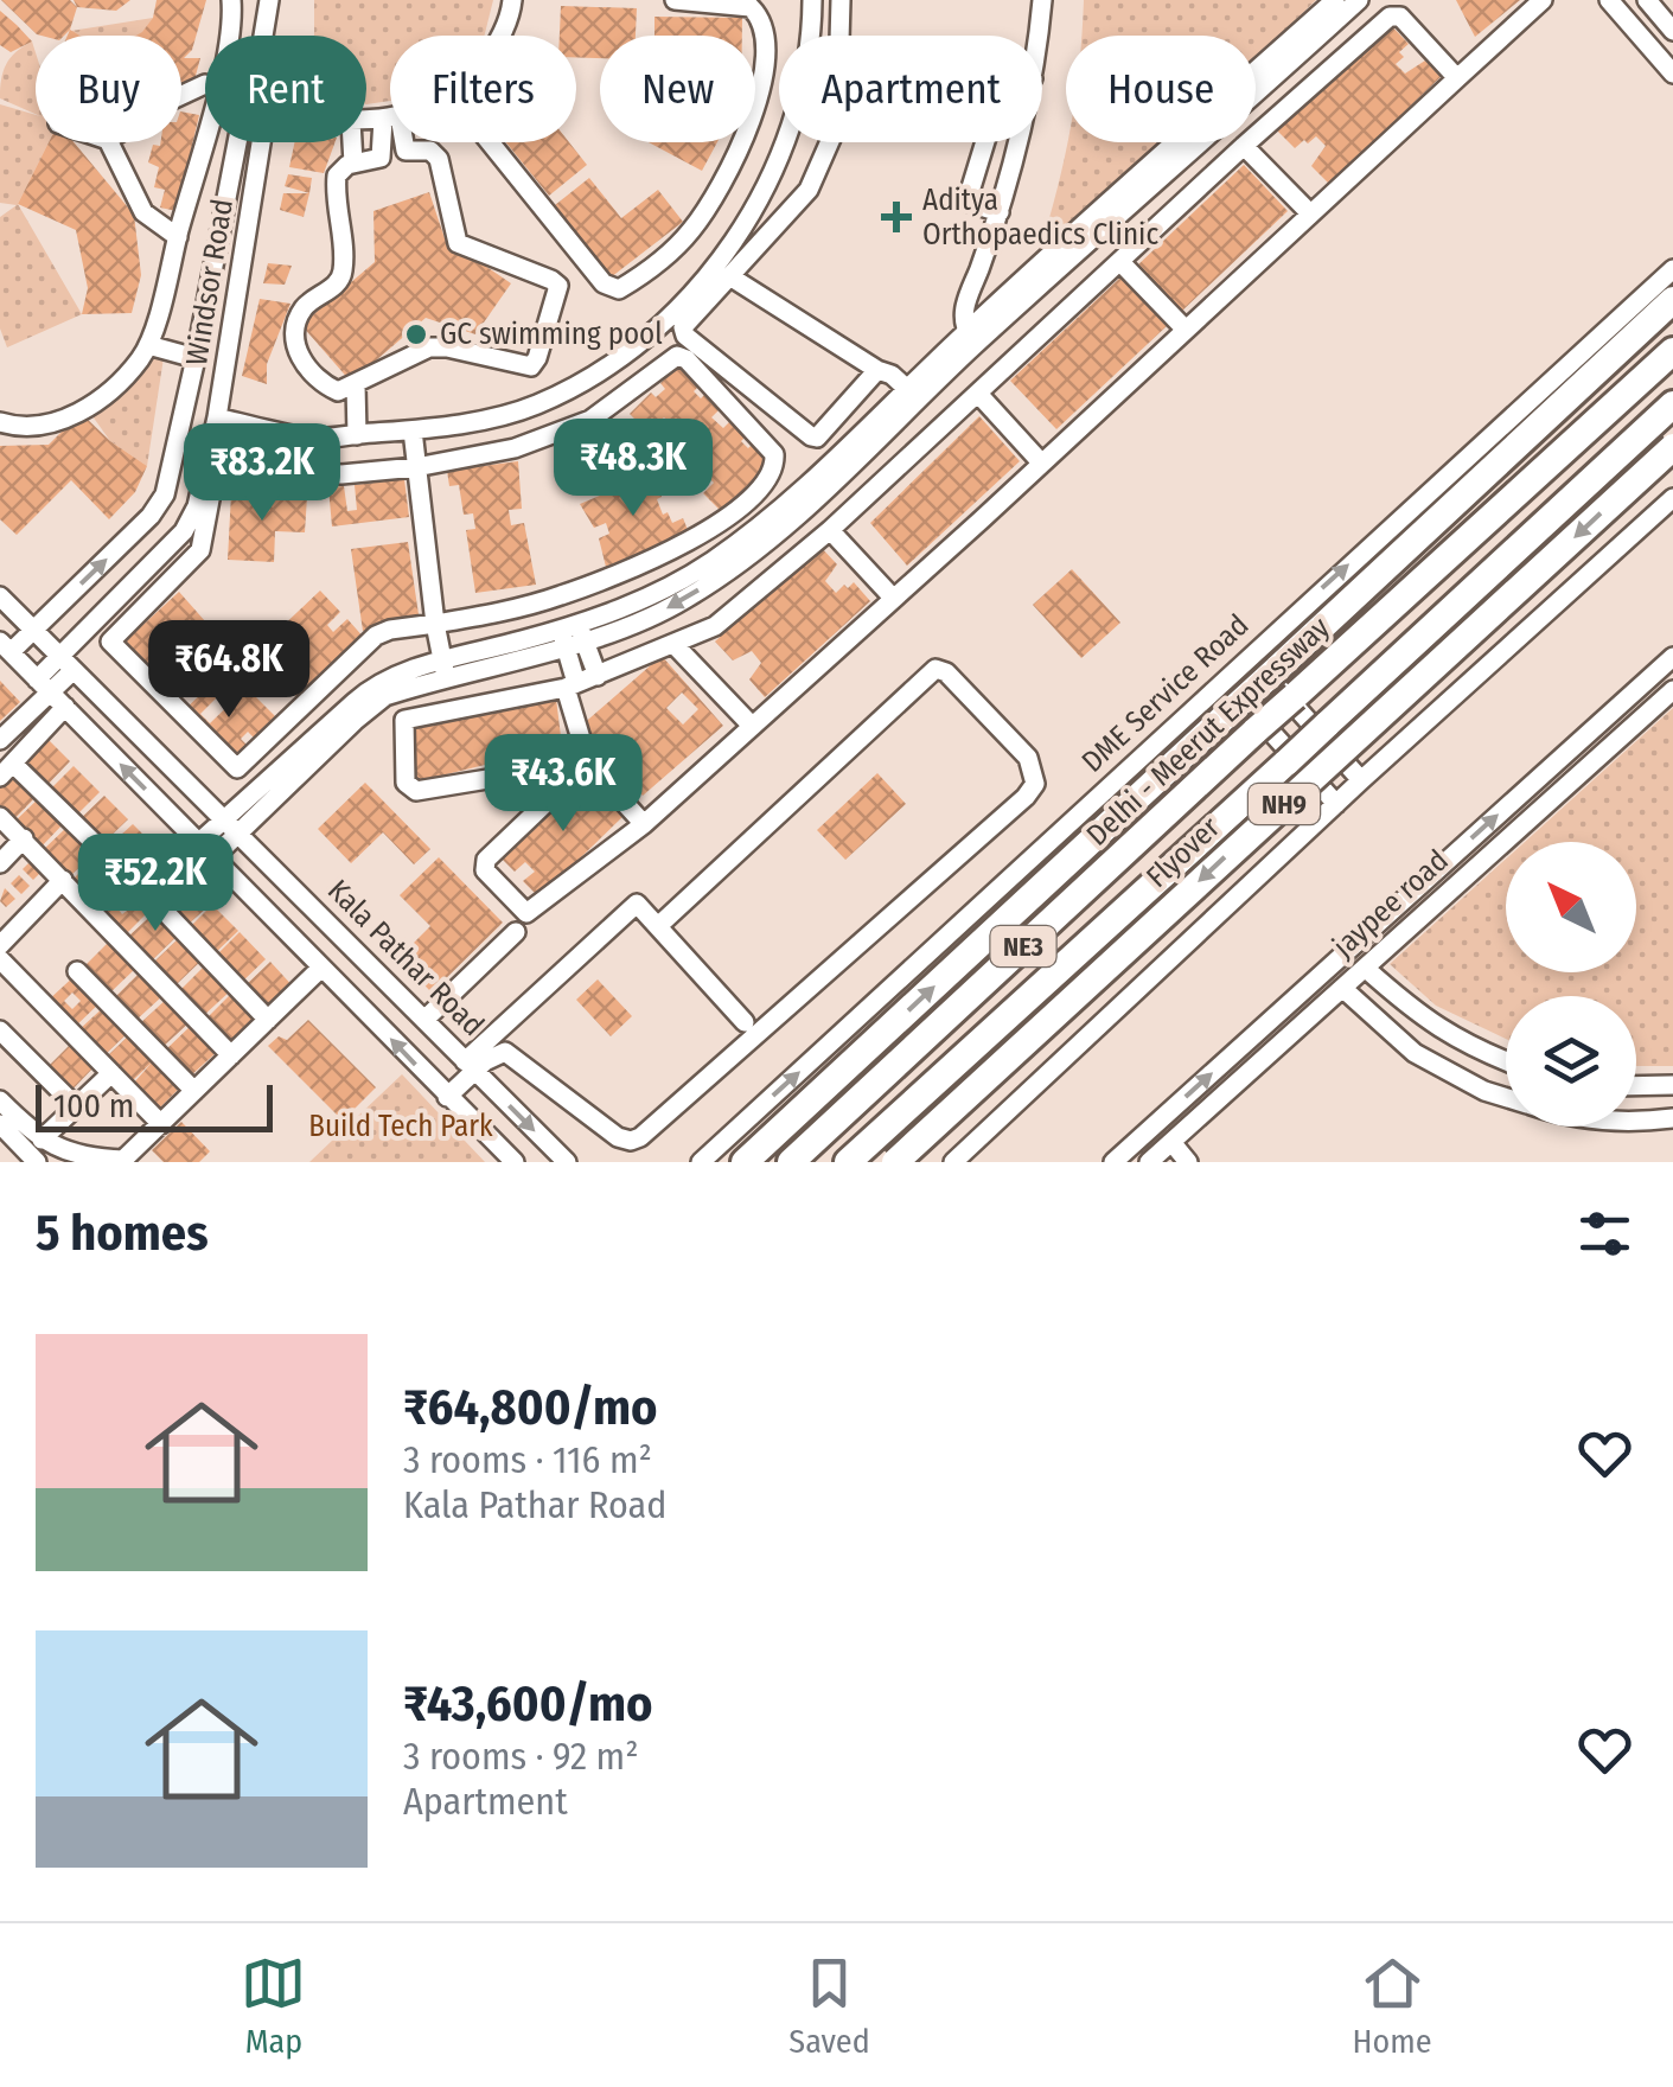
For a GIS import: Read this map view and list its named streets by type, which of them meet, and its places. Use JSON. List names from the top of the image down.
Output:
{
  "streets": {
    "highway": [
      "Delhi - Meerut Expressway",
      "NH9",
      "Flyover",
      "NE3"
    ],
    "street": [
      "Windsor Road",
      "DME Service Road",
      "jaypee road",
      "Kala Pathar Road"
    ]
  },
  "crossings": [
    ["Windsor Road", "Kala Pathar Road"]
  ],
  "one_way": ["DME Service Road"],
  "parks": ["Build Tech Park"],
  "places": {
    "health": ["Aditya Orthopaedics Clinic"],
    "other": ["GC swimming pool"]
  },
  "scale_bar": "100 m",
  "north": "top left",
  "page": {
    "chip": [
      "Buy",
      "Rent",
      "Filters",
      "New",
      "Apartment",
      "House"
    ],
    "price": [
      "₹48.3K",
      "₹83.2K",
      "₹64.8K",
      "₹43.6K",
      "₹52.2K"
    ],
    "scale": "100 m",
    "heading": "5 homes",
    "list": [
      {
        "name": "₹64,800/mo",
        "note": "3 rooms · 116 m² · Kala Pathar Road"
      },
      {
        "name": "₹43,600/mo",
        "note": "3 rooms · 92 m² · Apartment"
      }
    ],
    "tabs": ["Map", "Saved", "Home"]
  }
}
